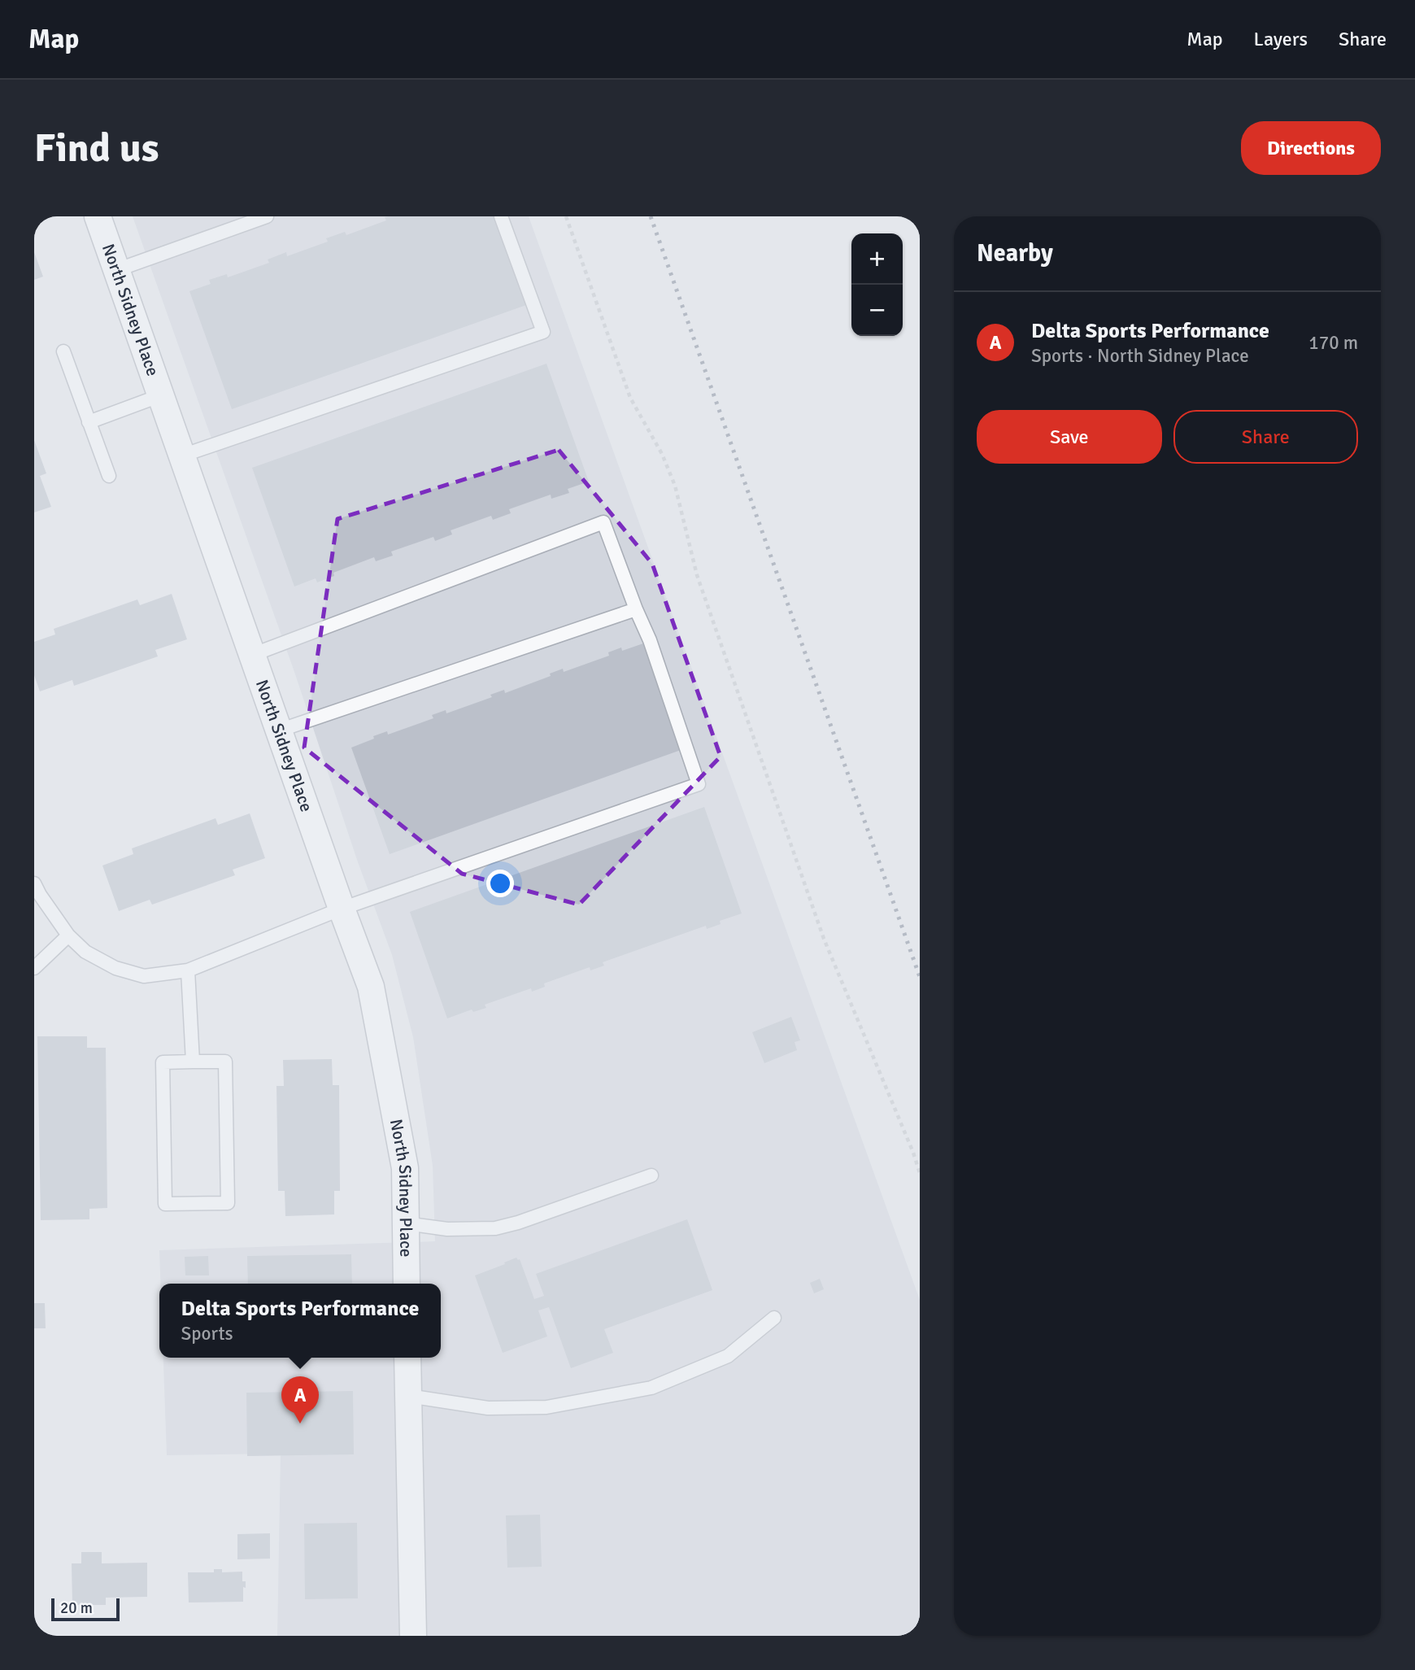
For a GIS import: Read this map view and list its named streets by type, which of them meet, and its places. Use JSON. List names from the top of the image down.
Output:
{
  "streets": {
    "street": ["North Sidney Place"]
  },
  "scale_bar": "20 m",
  "page": {
    "header": "Map",
    "nav": ["Map", "Layers", "Share"],
    "buttons": [
      "Directions",
      ["Save", "Share"]
    ],
    "title": "Find us",
    "heading": "Nearby",
    "map_buttons": ["+", "−"],
    "list": [
      {
        "mark": "A",
        "name": "Delta Sports Performance",
        "note": "Sports · North Sidney Place",
        "value": "170 m"
      }
    ],
    "popup": ["Delta Sports Performance", "Sports"],
    "pins": "A",
    "scale": "20 m"
  }
}
